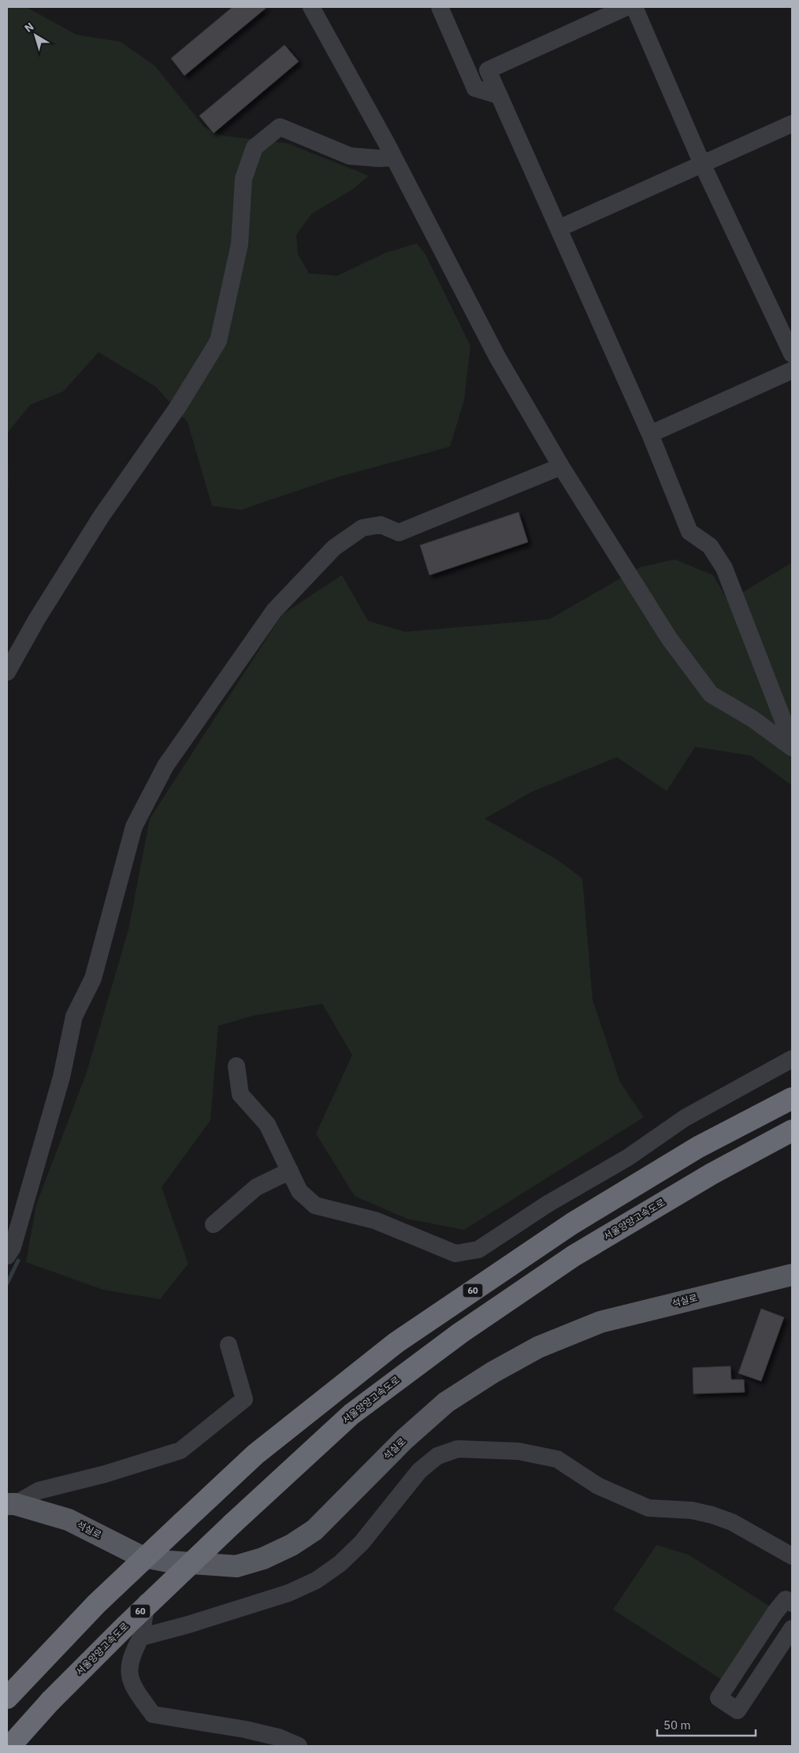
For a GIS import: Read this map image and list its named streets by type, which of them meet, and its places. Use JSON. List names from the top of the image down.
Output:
{
  "streets": {
    "highway": ["서울양양고속도로", "60"],
    "main road": ["석실로"]
  },
  "scale_bar": "50 m",
  "north": "top left"
}
